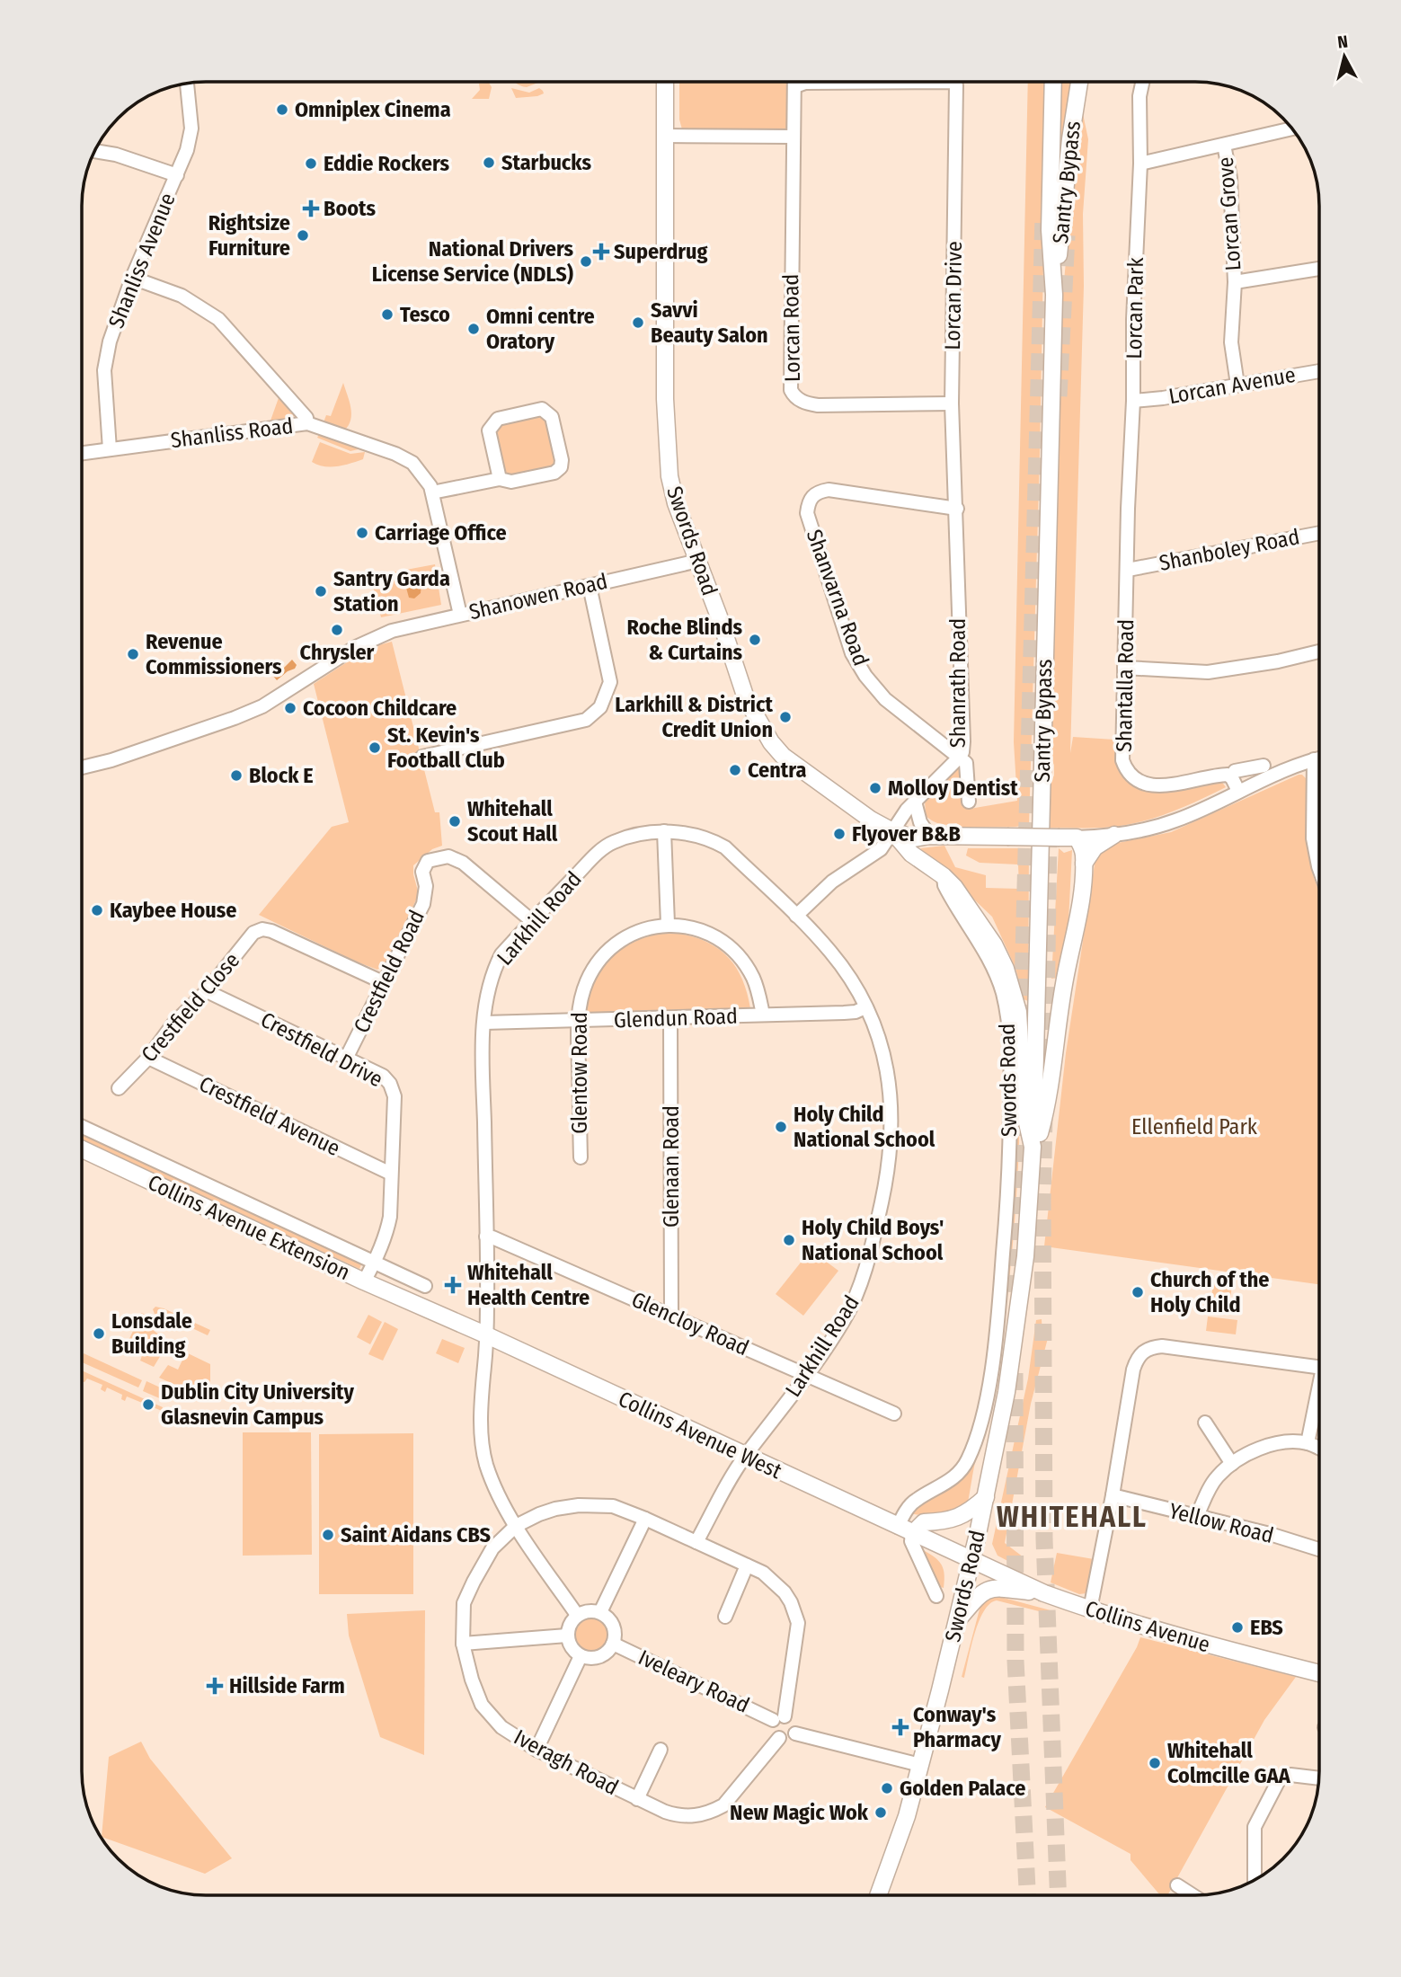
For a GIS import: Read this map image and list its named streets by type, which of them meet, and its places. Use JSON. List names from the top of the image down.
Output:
{
  "streets": {
    "main road": [
      "Santry Bypass",
      "Swords Road",
      "Collins Avenue Extension",
      "Collins Avenue West",
      "Collins Avenue"
    ],
    "street": [
      "Lorcan Grove",
      "Shanliss Avenue",
      "Lorcan Drive",
      "Lorcan Park",
      "Lorcan Road",
      "Lorcan Avenue",
      "Shanliss Road",
      "Shanboley Road",
      "Shanowen Road",
      "Shanvarna Road",
      "Shanrath Road",
      "Shantalla Road",
      "Larkhill Road",
      "Crestfield Road",
      "Crestfield Close",
      "Glendun Road",
      "Crestfield Drive",
      "Glentow Road",
      "Crestfield Avenue",
      "Glenaan Road",
      "Glencloy Road",
      "Yellow Road",
      "Iveleary Road",
      "Iveragh Road"
    ]
  },
  "crossings": [
    ["Santry Bypass", "Swords Road"],
    ["Lorcan Grove", "Lorcan Avenue"],
    ["Shanliss Avenue", "Shanliss Road"],
    ["Lorcan Drive", "Lorcan Road"],
    ["Lorcan Drive", "Shanvarna Road"],
    ["Lorcan Drive", "Shanrath Road"],
    ["Lorcan Park", "Lorcan Avenue"],
    ["Lorcan Park", "Shantalla Road"],
    ["Shanliss Road", "Shanowen Road"],
    ["Swords Road", "Shanowen Road"],
    ["Swords Road", "Shanrath Road"],
    ["Swords Road", "Collins Avenue West"],
    ["Swords Road", "Collins Avenue"],
    ["Shanboley Road", "Shantalla Road"],
    ["Shanvarna Road", "Shanrath Road"],
    ["Larkhill Road", "Crestfield Road"],
    ["Larkhill Road", "Glendun Road"],
    ["Larkhill Road", "Glencloy Road"],
    ["Larkhill Road", "Collins Avenue West"],
    ["Larkhill Road", "Iveleary Road"],
    ["Larkhill Road", "Iveragh Road"],
    ["Crestfield Road", "Crestfield Close"],
    ["Crestfield Road", "Crestfield Drive"],
    ["Crestfield Close", "Crestfield Drive"],
    ["Crestfield Close", "Crestfield Avenue"],
    ["Glendun Road", "Glentow Road"],
    ["Glendun Road", "Glenaan Road"],
    ["Crestfield Drive", "Crestfield Avenue"],
    ["Crestfield Drive", "Collins Avenue Extension"],
    ["Glenaan Road", "Glencloy Road"],
    ["Collins Avenue Extension", "Collins Avenue West"],
    ["Collins Avenue West", "Collins Avenue"],
    ["Iveleary Road", "Iveragh Road"]
  ],
  "districts": ["WHITEHALL"],
  "parks": ["Ellenfield Park"],
  "places": {
    "other": [
      "Omniplex Cinema",
      "Starbucks",
      "Eddie Rockers",
      "Rightsize Furniture",
      "National Drivers License Service (NDLS)",
      "Tesco",
      "Savvi Beauty Salon",
      "Omni centre Oratory",
      "Carriage Office",
      "Santry Garda Station",
      "Chrysler",
      "Roche Blinds & Curtains",
      "Revenue Commissioners",
      "Cocoon Childcare",
      "Larkhill & District Credit Union",
      "St. Kevin's Football Club",
      "Centra",
      "Block E",
      "Molloy Dentist",
      "Whitehall Scout Hall",
      "Flyover B&B",
      "Kaybee House",
      "Holy Child National School",
      "Holy Child Boys' National School",
      "Church of the Holy Child",
      "Lonsdale Building",
      "Dublin City University Glasnevin Campus",
      "Saint Aidans CBS",
      "EBS",
      "Whitehall Colmcille GAA",
      "Golden Palace",
      "New Magic Wok"
    ],
    "health": [
      "Boots",
      "Superdrug",
      "Whitehall Health Centre",
      "Hillside Farm",
      "Conway's Pharmacy"
    ]
  },
  "north": "top"
}
